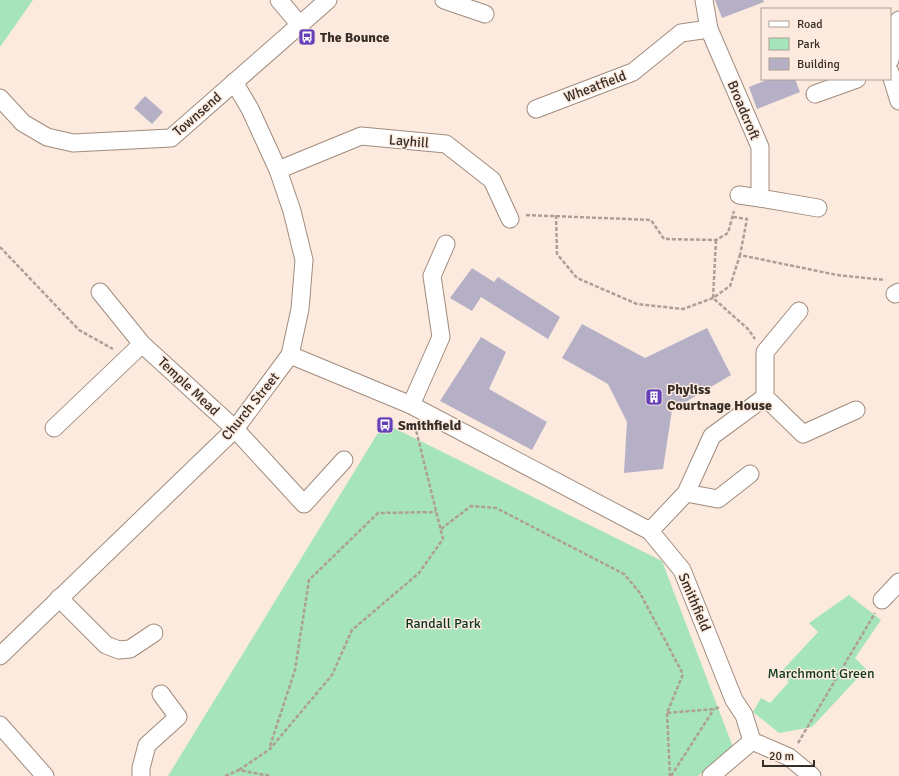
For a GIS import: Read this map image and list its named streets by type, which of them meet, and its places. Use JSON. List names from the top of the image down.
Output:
{
  "streets": {
    "street": [
      "Wheatfield",
      "Broadcroft",
      "Townsend",
      "Layhill",
      "Temple Mead",
      "Church Street",
      "Smithfield"
    ]
  },
  "crossings": [
    ["Wheatfield", "Broadcroft"],
    ["Townsend", "Church Street"],
    ["Layhill", "Church Street"],
    ["Temple Mead", "Church Street"],
    ["Church Street", "Smithfield"]
  ],
  "parks": ["Randall Park", "Marchmont Green"],
  "places": {
    "bus stop": ["The Bounce", "Smithfield"],
    "building": ["Phyliss Courtnage House"]
  },
  "legend": ["Road", "Park", "Building"],
  "scale_bar": "20 m"
}
